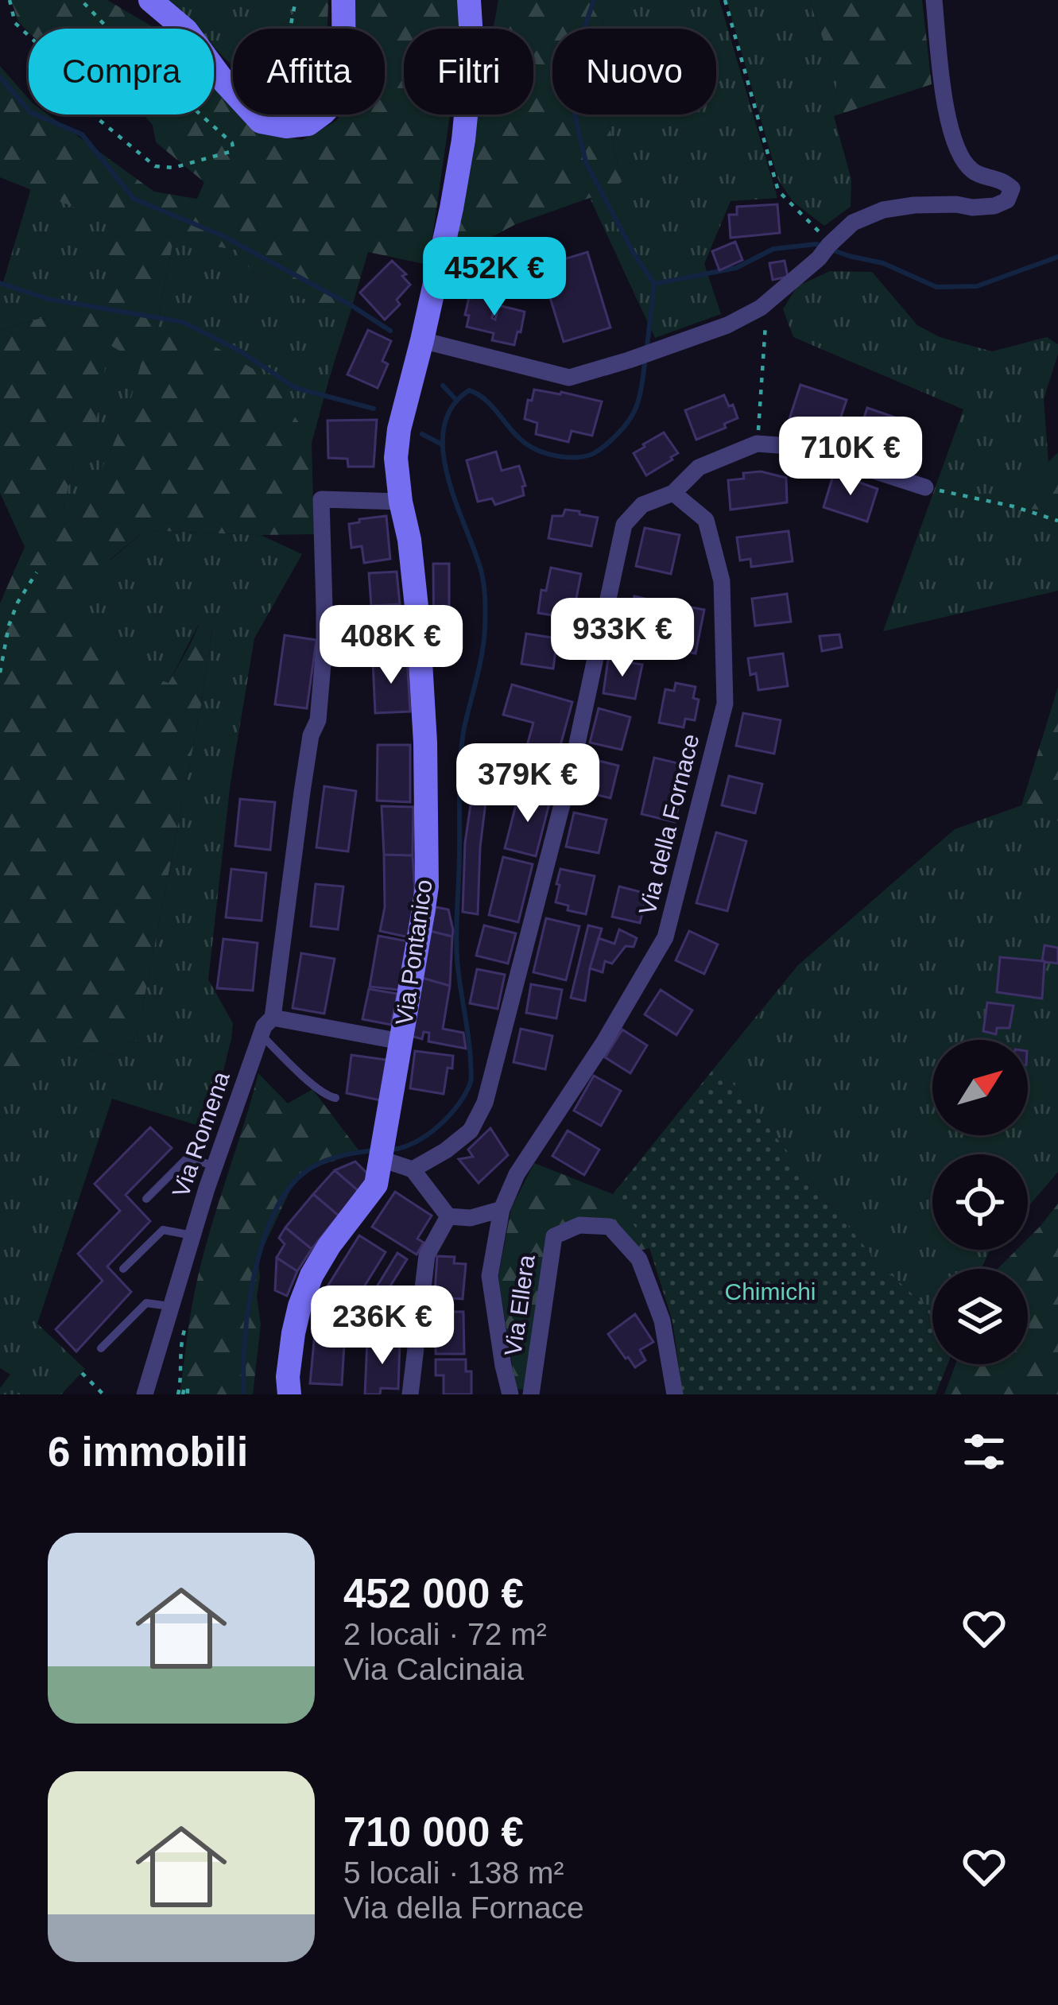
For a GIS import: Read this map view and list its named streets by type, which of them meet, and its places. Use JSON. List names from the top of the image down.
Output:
{
  "streets": {
    "street": [
      "Via della Fornace",
      "Via Pontanico",
      "Via Romena",
      "Via Ellera"
    ]
  },
  "crossings": [
    ["Via della Fornace", "Via Ellera"]
  ],
  "parks": ["Chimichi"],
  "north": "top right",
  "page": {
    "chip": [
      "Compra",
      "Affitta",
      "Filtri",
      "Nuovo"
    ],
    "price": [
      "452K €",
      "710K €",
      "933K €",
      "408K €",
      "379K €",
      "236K €"
    ],
    "heading": "6 immobili",
    "list": [
      {
        "name": "452 000 €",
        "note": "2 locali · 72 m² · Via Calcinaia"
      },
      {
        "name": "710 000 €",
        "note": "5 locali · 138 m² · Via della Fornace"
      }
    ]
  }
}
